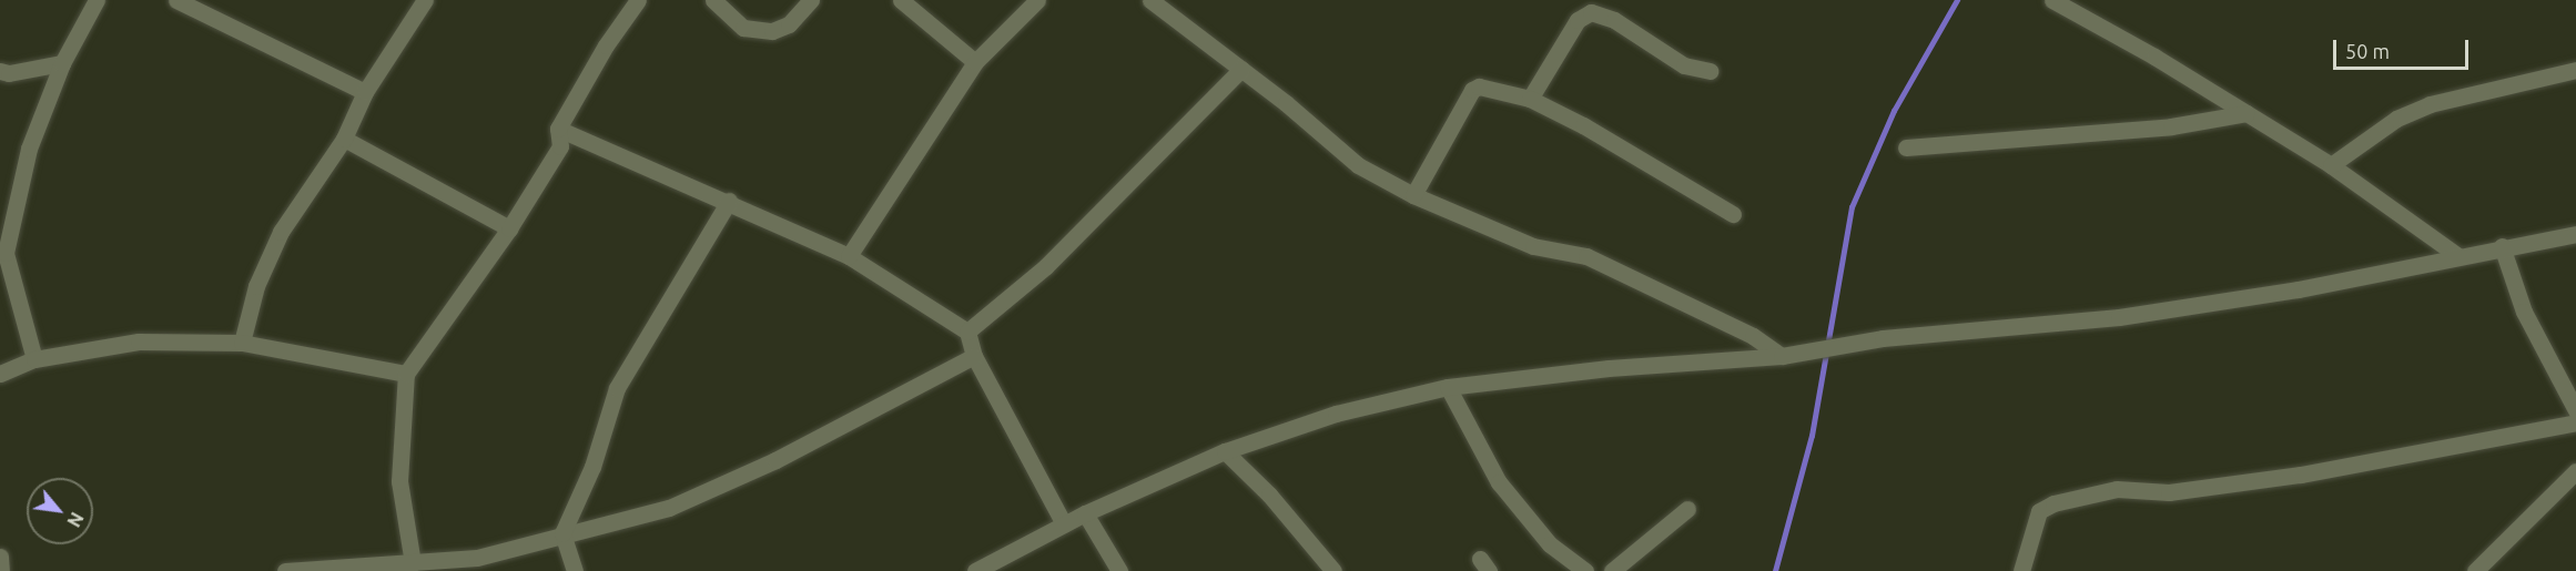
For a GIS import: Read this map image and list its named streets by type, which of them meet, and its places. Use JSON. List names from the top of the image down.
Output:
{
  "scale_bar": "50 m",
  "north": "bottom right"
}
